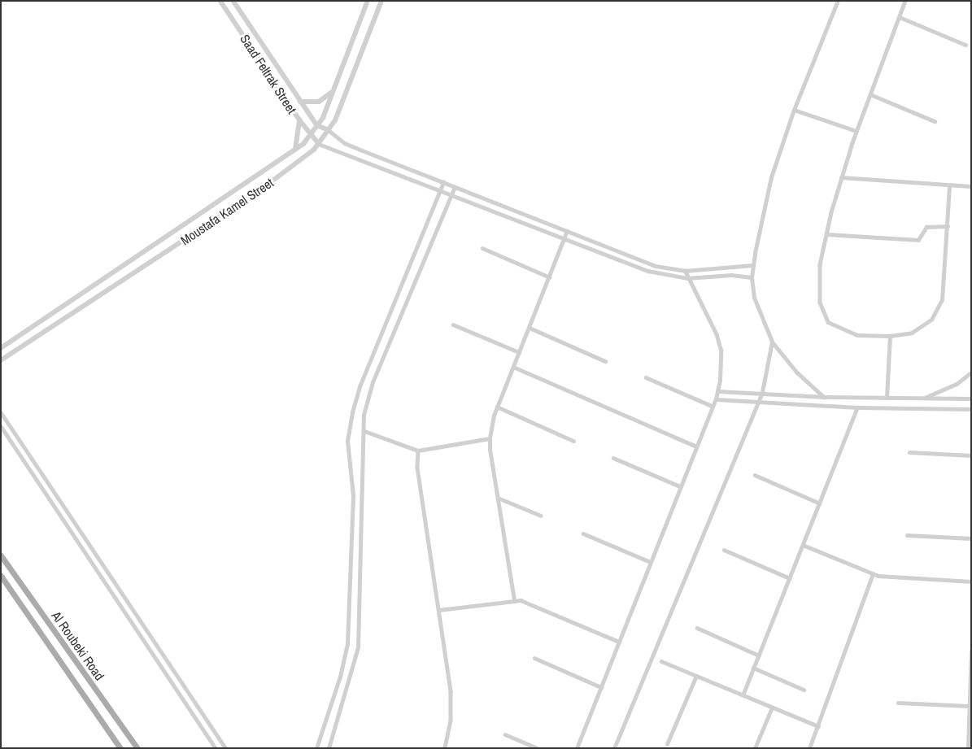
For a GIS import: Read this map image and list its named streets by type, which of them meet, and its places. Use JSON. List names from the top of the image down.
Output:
{
  "streets": {
    "main road": ["Al Roubeki Road"],
    "street": ["Saad Feltrak Street", "Moustafa Kamel Street"]
  },
  "crossings": [
    ["Saad Feltrak Street", "Moustafa Kamel Street"]
  ]
}
